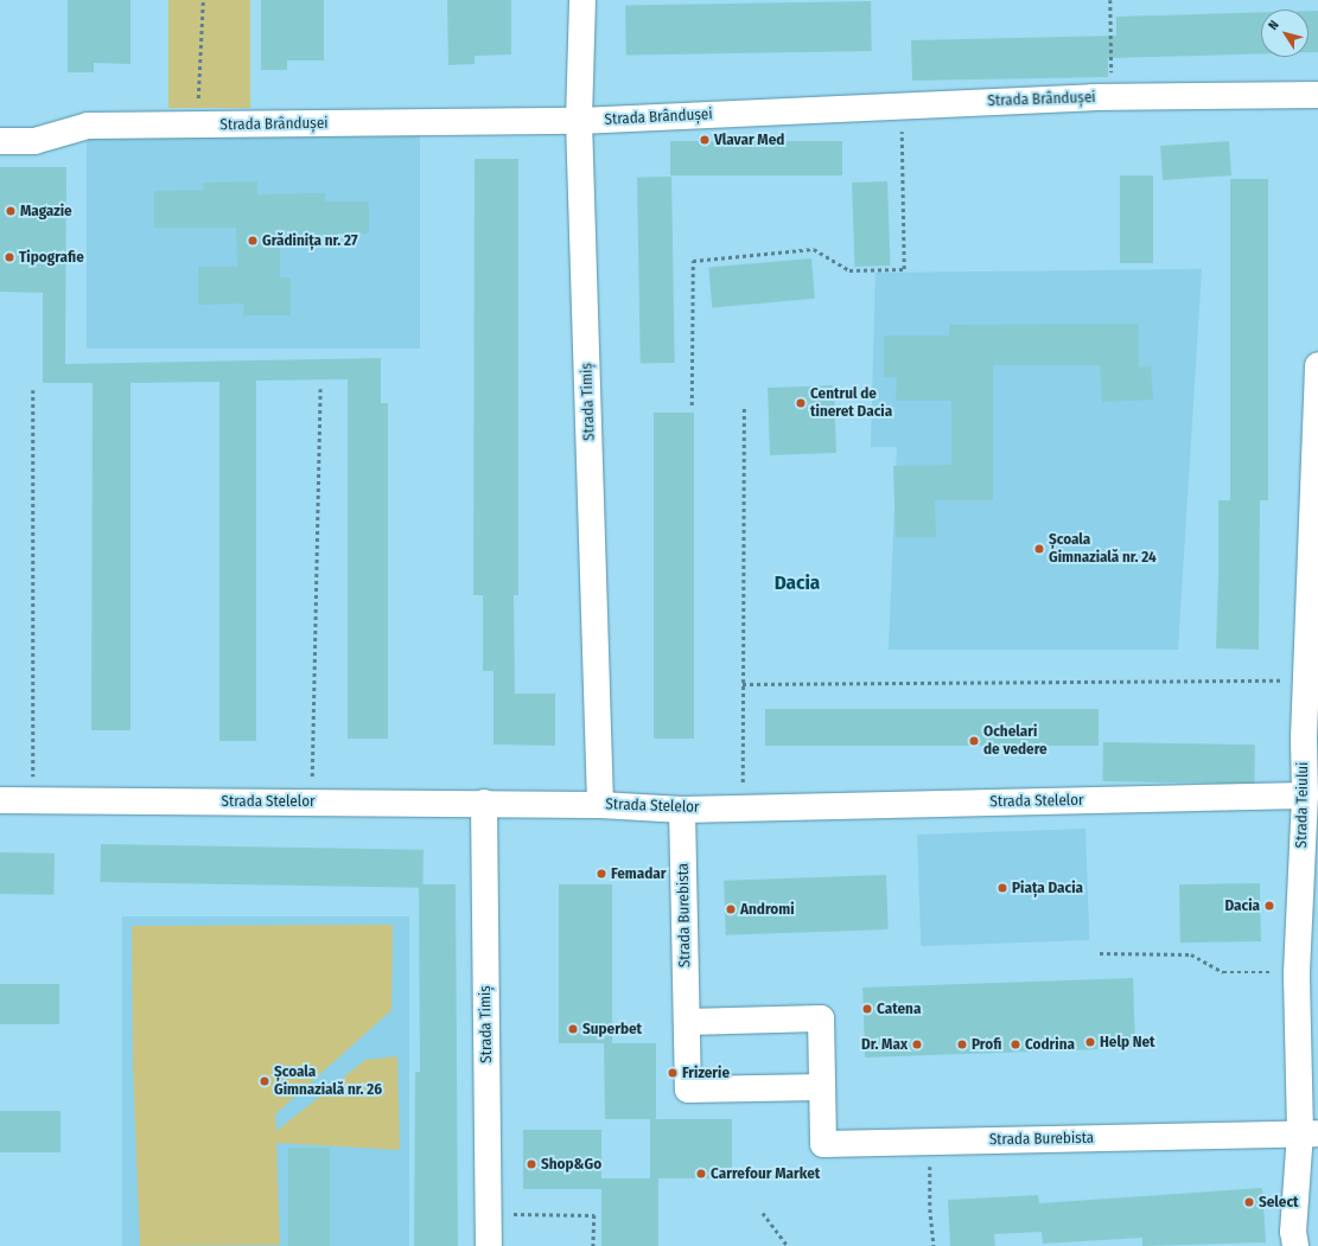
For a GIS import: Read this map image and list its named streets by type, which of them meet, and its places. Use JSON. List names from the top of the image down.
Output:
{
  "streets": {
    "street": [
      "Strada Brândușei",
      "Strada Timiș",
      "Strada Stelelor",
      "Strada Teiului",
      "Strada Burebista"
    ]
  },
  "crossings": [
    ["Strada Brândușei", "Strada Timiș"],
    ["Strada Timiș", "Strada Stelelor"],
    ["Strada Stelelor", "Strada Teiului"],
    ["Strada Stelelor", "Strada Burebista"],
    ["Strada Teiului", "Strada Burebista"]
  ],
  "districts": ["Dacia"],
  "places": [
    "Vlavar Med",
    "Magazie",
    "Grădinița nr. 27",
    "Tipografie",
    "Centrul de tineret Dacia",
    "Școala Gimnazială nr. 24",
    "Ochelari de vedere",
    "Femadar",
    "Piața Dacia",
    "Dacia",
    "Andromi",
    "Catena",
    "Superbet",
    "Help Net",
    "Dr. Max",
    "Profi",
    "Codrina",
    "Frizerie",
    "Școala Gimnazială nr. 26",
    "Shop&Go",
    "Carrefour Market",
    "Select"
  ],
  "north": "top left"
}
